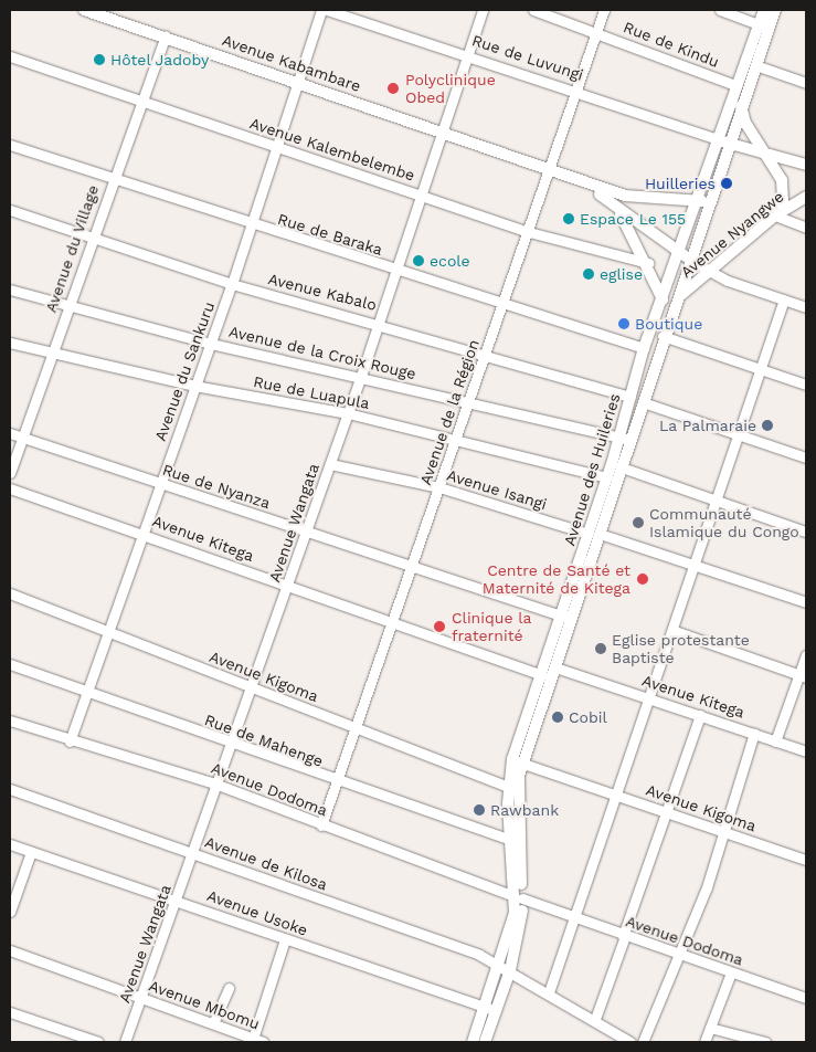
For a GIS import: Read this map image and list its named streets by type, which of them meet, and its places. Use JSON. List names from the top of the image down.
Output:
{
  "streets": {
    "main road": ["Avenue Kabambare", "Avenue Nyangwe", "Avenue des Huileries"],
    "street": [
      "Rue de Kindu",
      "Rue de Luvungi",
      "Avenue Kalembelembe",
      "Rue de Baraka",
      "Avenue du Village",
      "Avenue Kabalo",
      "Avenue de la Croix Rouge",
      "Avenue du Sankuru",
      "Rue de Luapula",
      "Avenue de la Région",
      "Rue de Nyanza",
      "Avenue Isangi",
      "Avenue Wangata",
      "Avenue Kitega",
      "Avenue Kigoma",
      "Rue de Mahenge",
      "Avenue Dodoma",
      "Avenue de Kilosa",
      "Avenue Usoke",
      "Avenue Mbomu"
    ]
  },
  "crossings": [
    ["Rue de Kindu", "Avenue de la Région"],
    ["Rue de Kindu", "Avenue des Huileries"],
    ["Rue de Luvungi", "Avenue de la Région"],
    ["Rue de Luvungi", "Avenue des Huileries"],
    ["Rue de Luvungi", "Avenue Wangata"],
    ["Avenue Kabambare", "Avenue du Village"],
    ["Avenue Kabambare", "Avenue du Sankuru"],
    ["Avenue Kabambare", "Avenue de la Région"],
    ["Avenue Kabambare", "Avenue des Huileries"],
    ["Avenue Kabambare", "Avenue Wangata"],
    ["Avenue Kalembelembe", "Avenue du Village"],
    ["Avenue Kalembelembe", "Avenue du Sankuru"],
    ["Avenue Kalembelembe", "Avenue de la Région"],
    ["Avenue Kalembelembe", "Avenue Wangata"],
    ["Rue de Baraka", "Avenue du Village"],
    ["Rue de Baraka", "Avenue du Sankuru"],
    ["Rue de Baraka", "Avenue de la Région"],
    ["Rue de Baraka", "Avenue des Huileries"],
    ["Rue de Baraka", "Avenue Wangata"],
    ["Avenue Nyangwe", "Avenue des Huileries"],
    ["Avenue du Village", "Avenue Kabalo"],
    ["Avenue du Village", "Avenue de la Croix Rouge"],
    ["Avenue du Village", "Rue de Luapula"],
    ["Avenue du Village", "Rue de Nyanza"],
    ["Avenue Kabalo", "Avenue du Sankuru"],
    ["Avenue Kabalo", "Avenue de la Région"],
    ["Avenue Kabalo", "Avenue des Huileries"],
    ["Avenue Kabalo", "Avenue Wangata"],
    ["Avenue de la Croix Rouge", "Avenue du Sankuru"],
    ["Avenue de la Croix Rouge", "Avenue de la Région"],
    ["Avenue de la Croix Rouge", "Avenue des Huileries"],
    ["Avenue de la Croix Rouge", "Avenue Wangata"],
    ["Avenue du Sankuru", "Rue de Luapula"],
    ["Avenue du Sankuru", "Rue de Nyanza"],
    ["Avenue du Sankuru", "Avenue Kitega"],
    ["Avenue du Sankuru", "Avenue Kigoma"],
    ["Avenue du Sankuru", "Rue de Mahenge"],
    ["Avenue du Sankuru", "Avenue Dodoma"],
    ["Rue de Luapula", "Avenue de la Région"],
    ["Rue de Luapula", "Avenue des Huileries"],
    ["Rue de Luapula", "Avenue Wangata"],
    ["Avenue de la Région", "Rue de Nyanza"],
    ["Avenue de la Région", "Avenue Isangi"],
    ["Avenue de la Région", "Avenue Kitega"],
    ["Avenue de la Région", "Avenue Kigoma"],
    ["Avenue de la Région", "Rue de Mahenge"],
    ["Avenue de la Région", "Avenue Dodoma"],
    ["Avenue des Huileries", "Rue de Nyanza"],
    ["Avenue des Huileries", "Avenue Isangi"],
    ["Avenue des Huileries", "Avenue Kitega"],
    ["Avenue des Huileries", "Avenue Kigoma"],
    ["Avenue des Huileries", "Rue de Mahenge"],
    ["Avenue des Huileries", "Avenue Dodoma"],
    ["Avenue des Huileries", "Avenue de Kilosa"],
    ["Avenue des Huileries", "Avenue Usoke"],
    ["Rue de Nyanza", "Avenue Wangata"],
    ["Avenue Isangi", "Avenue Wangata"],
    ["Avenue Wangata", "Avenue Kitega"],
    ["Avenue Wangata", "Avenue Kigoma"],
    ["Avenue Wangata", "Rue de Mahenge"],
    ["Avenue Wangata", "Avenue Dodoma"],
    ["Avenue Wangata", "Avenue de Kilosa"],
    ["Avenue Wangata", "Avenue Usoke"],
    ["Avenue Wangata", "Avenue Mbomu"]
  ],
  "places": [
    "Hôtel Jadoby",
    "Polyclinique Obed",
    "Huilleries",
    "Espace Le 155",
    "ecole",
    "eglise",
    "Boutique",
    "La Palmaraie",
    "Communauté Islamique du Congo",
    "Centre de Santé et Maternité de Kitega",
    "Clinique la fraternité",
    "Eglise protestante Baptiste",
    "Cobil",
    "Rawbank"
  ]
}
